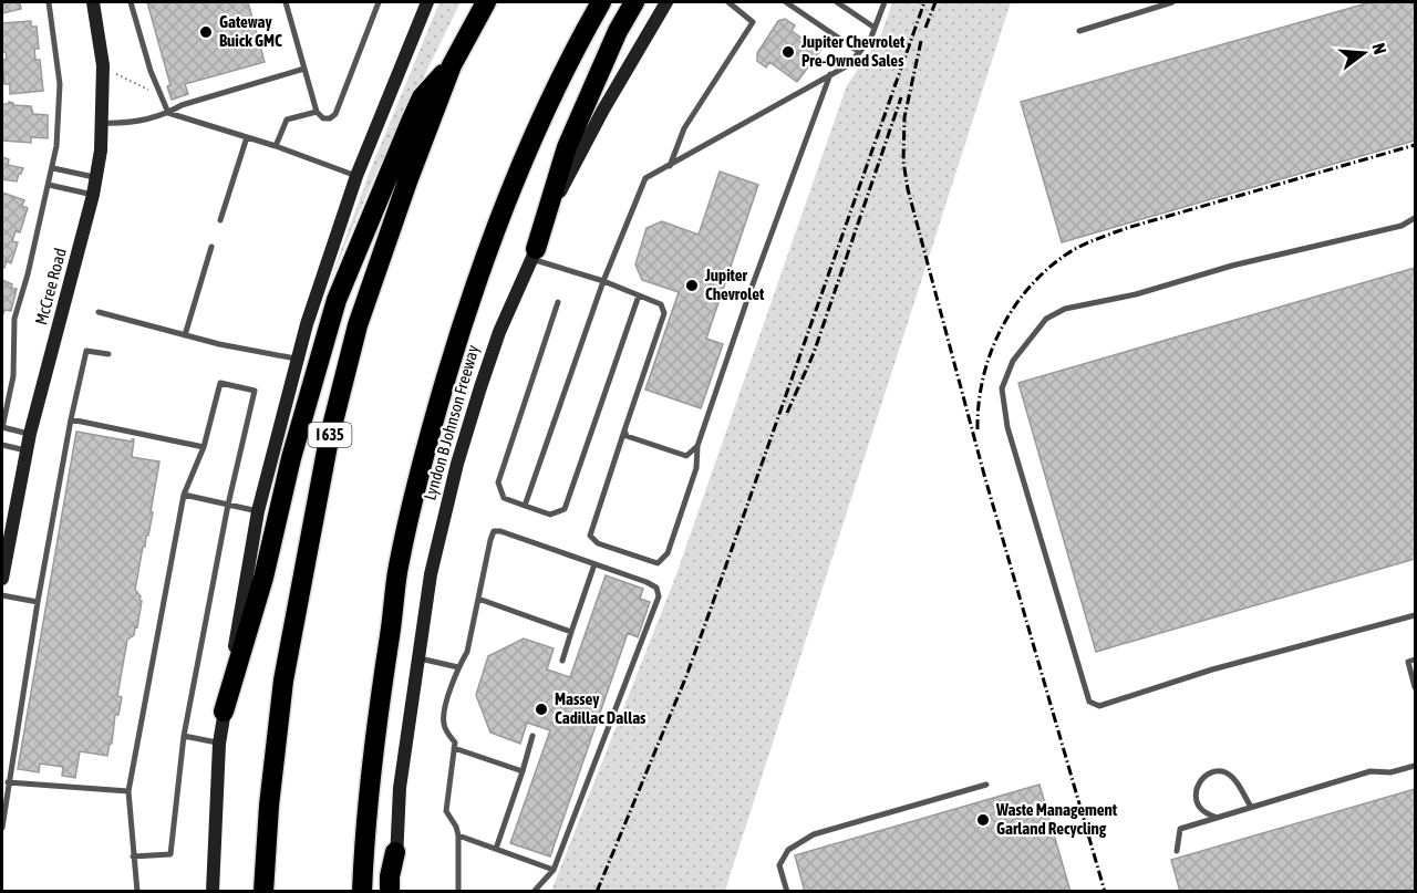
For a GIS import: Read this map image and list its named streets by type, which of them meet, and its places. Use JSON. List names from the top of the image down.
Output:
{
  "streets": {
    "highway": ["Lyndon B Johnson Freeway", "I 635"],
    "main road": ["McCree Road"]
  },
  "places": [
    "Gateway Buick GMC",
    "Jupiter Chevrolet Pre-Owned Sales",
    "Jupiter Chevrolet",
    "Massey Cadillac Dallas",
    "Waste Management Garland Recycling"
  ],
  "north": "right"
}
